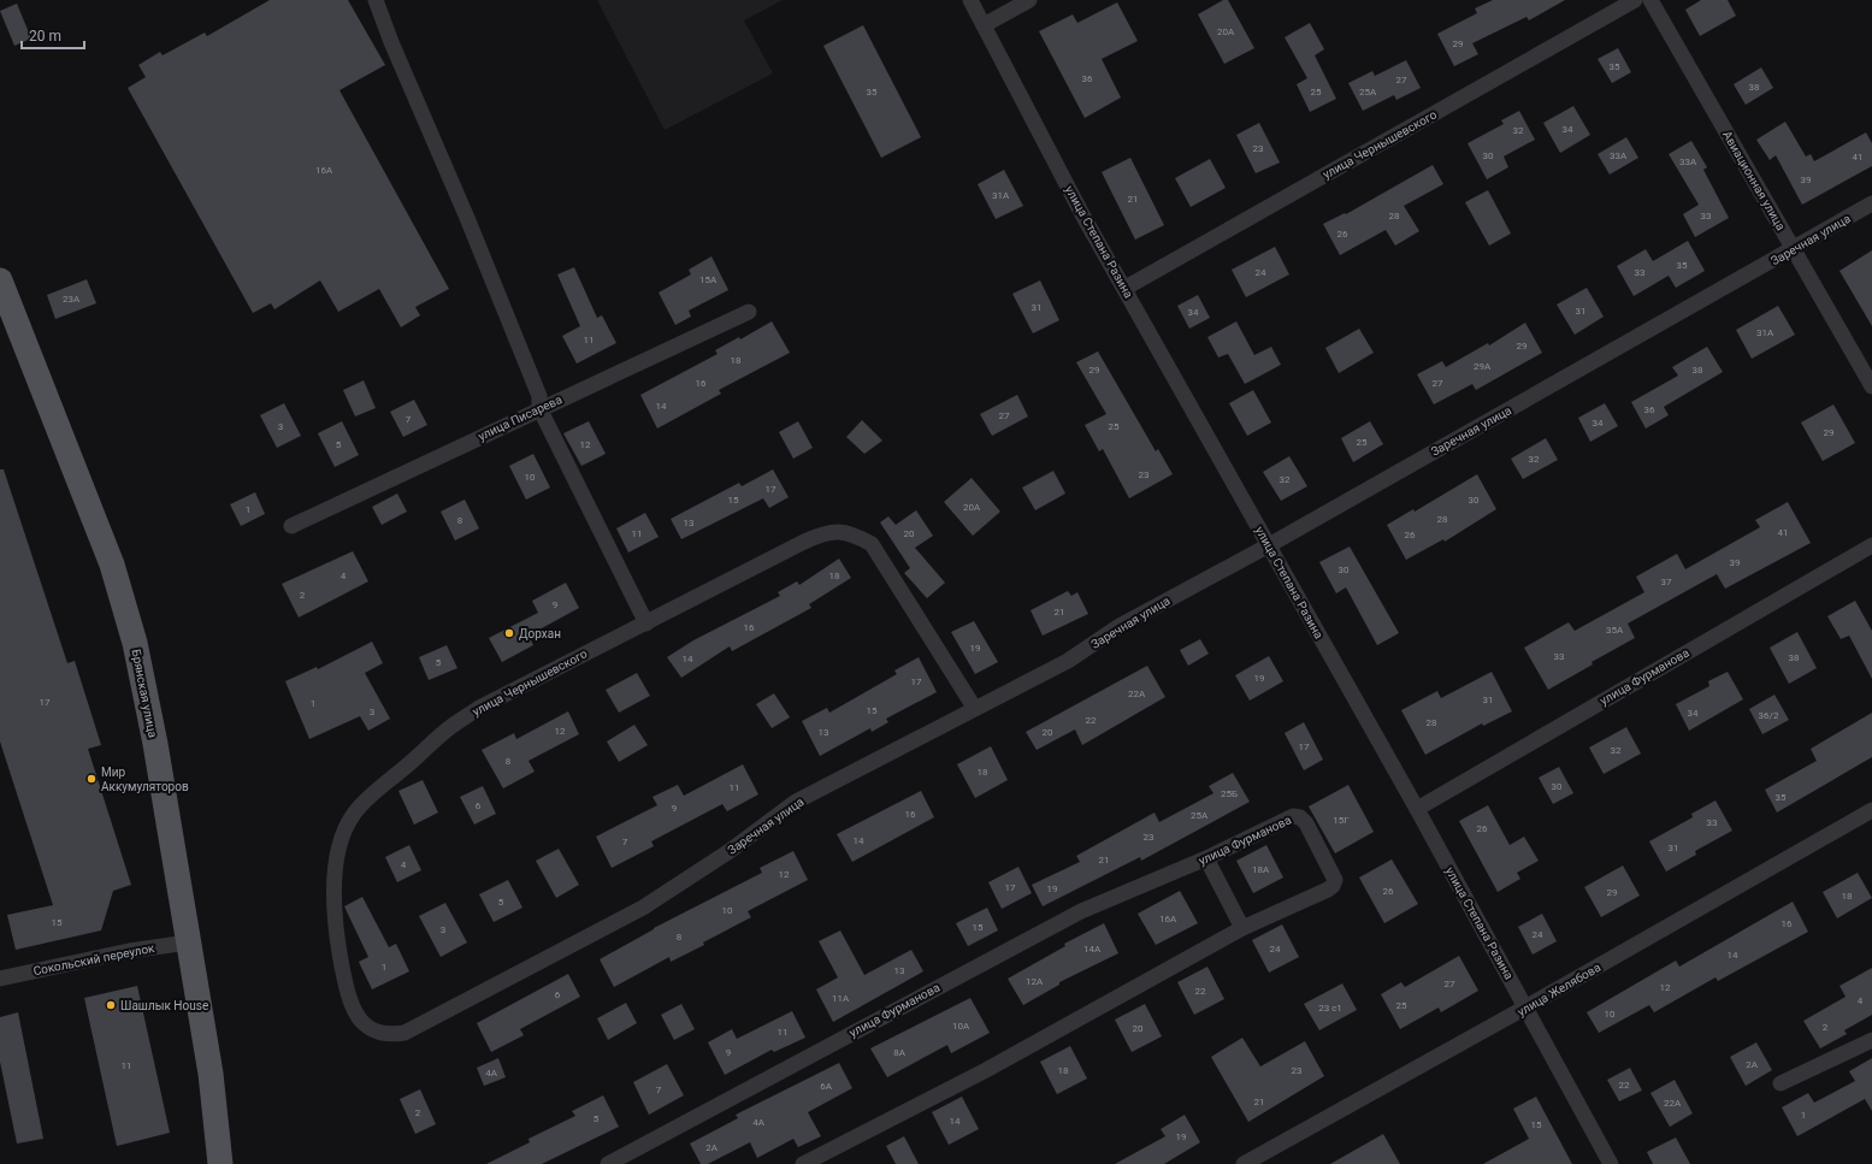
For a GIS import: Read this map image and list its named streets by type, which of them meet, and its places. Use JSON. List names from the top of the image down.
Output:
{
  "streets": {
    "main road": ["Брянская улица"],
    "street": [
      "улица Чернышевского",
      "Авиационная улица",
      "Заречная улица",
      "улица Степана Разина",
      "улица Писарева",
      "улица Фурманова",
      "Сокольский переулок",
      "улица Желябова"
    ]
  },
  "crossings": [
    ["улица Чернышевского", "Заречная улица"],
    ["улица Чернышевского", "улица Степана Разина"],
    ["Авиационная улица", "Заречная улица"],
    ["Заречная улица", "улица Степана Разина"],
    ["улица Степана Разина", "улица Фурманова"],
    ["улица Степана Разина", "улица Желябова"],
    ["Брянская улица", "Сокольский переулок"]
  ],
  "places": ["Дорхан", "Мир Аккумуляторов", "Шашлык House"],
  "house_numbers": [
    "20А",
    "29",
    "35",
    "36",
    "27",
    "38",
    "35",
    "25",
    "25А",
    "34",
    "32",
    "23",
    "30",
    "33А",
    "41",
    "33А",
    "16А",
    "39",
    "31А",
    "21",
    "28",
    "33",
    "26",
    "35",
    "24",
    "33",
    "15А",
    "23А",
    "31",
    "31",
    "34",
    "31А",
    "11",
    "29",
    "18",
    "29А",
    "29",
    "38",
    "16",
    "27",
    "14",
    "36",
    "27",
    "7",
    "34",
    "3",
    "25",
    "29",
    "25",
    "5",
    "12",
    "32",
    "23",
    "10",
    "32",
    "17",
    "15",
    "30",
    "20А",
    "1",
    "28",
    "8",
    "13",
    "41",
    "11",
    "20",
    "26",
    "39",
    "30",
    "4",
    "18",
    "37",
    "2",
    "9",
    "21",
    "16",
    "35А",
    "19",
    "33",
    "38",
    "14",
    "5",
    "19",
    "17",
    "22А",
    "31",
    "17",
    "1",
    "15",
    "3",
    "34",
    "36/2",
    "22",
    "28",
    "12",
    "13",
    "20",
    "17",
    "32",
    "8",
    "18",
    "30",
    "11",
    "25Б",
    "35",
    "6",
    "9",
    "16",
    "25А",
    "15Г",
    "33",
    "26",
    "23",
    "14",
    "7",
    "31",
    "21",
    "4",
    "18А",
    "12",
    "17",
    "19",
    "26",
    "29",
    "18",
    "5",
    "10",
    "16А",
    "15",
    "16",
    "15",
    "3",
    "24",
    "8",
    "14А",
    "24",
    "14",
    "1",
    "13",
    "12А",
    "27",
    "12",
    "22",
    "6",
    "11А",
    "4",
    "25",
    "23 с1",
    "10",
    "10А",
    "2",
    "20",
    "11",
    "9",
    "8А",
    "2А",
    "11",
    "18",
    "23",
    "4А",
    "22",
    "6А",
    "7",
    "21",
    "22А",
    "2",
    "1",
    "5",
    "14",
    "4А",
    "15",
    "19",
    "2А"
  ],
  "scale_bar": "20 m"
}
